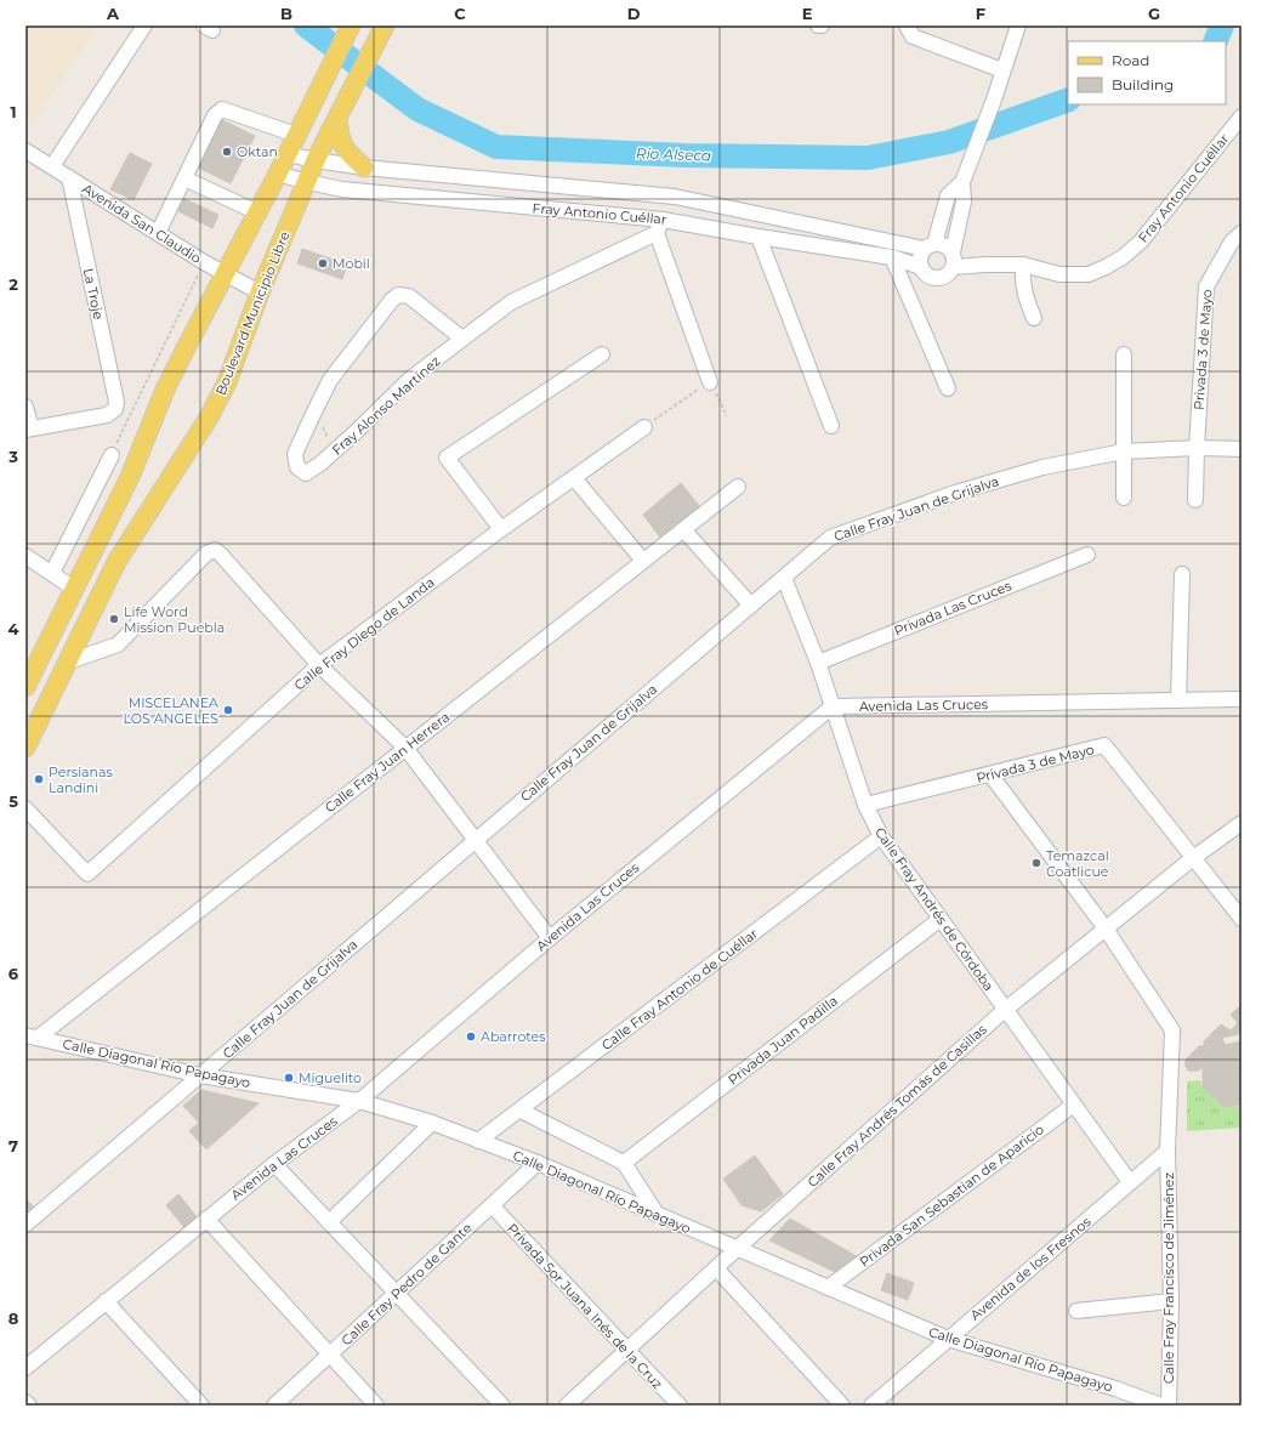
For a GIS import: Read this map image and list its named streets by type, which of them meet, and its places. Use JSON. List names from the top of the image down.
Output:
{
  "streets": {
    "main road": ["Boulevard Municipio Libre"],
    "street": [
      "Fray Antonio Cuéllar",
      "Avenida San Claudio",
      "La Troje",
      "Privada 3 de Mayo",
      "Fray Alonso Martínez",
      "Calle Fray Juan de Grijalva",
      "Privada Las Cruces",
      "Calle Fray Diego de Landa",
      "Avenida Las Cruces",
      "Calle Fray Juan Herrera",
      "Calle Fray Andrés de Córdoba",
      "Calle Fray Antonio de Cuéllar",
      "Privada Juan Padilla",
      "Calle Diagonal Río Papagayo",
      "Calle Fray Andrés Tomás de Casillas",
      "Privada San Sebastian de Aparicio",
      "Avenida de los Fresnos",
      "Calle Fray Francisco de Jiménez",
      "Calle Fray Pedro de Gante",
      "Privada Sor Juana Inés de la Cruz"
    ]
  },
  "crossings": [
    ["Fray Antonio Cuéllar", "Boulevard Municipio Libre"],
    ["Avenida San Claudio", "La Troje"],
    ["Avenida San Claudio", "Boulevard Municipio Libre"],
    ["Privada 3 de Mayo", "Calle Fray Juan de Grijalva"],
    ["Privada 3 de Mayo", "Calle Fray Andrés de Córdoba"],
    ["Privada 3 de Mayo", "Calle Fray Andrés Tomás de Casillas"],
    ["Privada 3 de Mayo", "Calle Fray Francisco de Jiménez"],
    ["Calle Fray Juan de Grijalva", "Calle Fray Andrés de Córdoba"],
    ["Calle Fray Juan de Grijalva", "Calle Diagonal Río Papagayo"],
    ["Privada Las Cruces", "Calle Fray Andrés de Córdoba"],
    ["Avenida Las Cruces", "Calle Fray Andrés de Córdoba"],
    ["Avenida Las Cruces", "Calle Diagonal Río Papagayo"],
    ["Calle Fray Juan Herrera", "Calle Diagonal Río Papagayo"],
    ["Calle Fray Andrés de Córdoba", "Calle Fray Antonio de Cuéllar"],
    ["Calle Fray Andrés de Córdoba", "Privada Juan Padilla"],
    ["Calle Fray Andrés de Córdoba", "Calle Fray Andrés Tomás de Casillas"],
    ["Calle Fray Andrés de Córdoba", "Privada San Sebastian de Aparicio"],
    ["Calle Fray Andrés de Córdoba", "Avenida de los Fresnos"],
    ["Calle Fray Antonio de Cuéllar", "Calle Diagonal Río Papagayo"],
    ["Calle Diagonal Río Papagayo", "Calle Fray Andrés Tomás de Casillas"],
    ["Calle Diagonal Río Papagayo", "Privada San Sebastian de Aparicio"],
    ["Calle Diagonal Río Papagayo", "Avenida de los Fresnos"],
    ["Calle Diagonal Río Papagayo", "Calle Fray Pedro de Gante"],
    ["Calle Fray Andrés Tomás de Casillas", "Calle Fray Francisco de Jiménez"],
    ["Calle Fray Andrés Tomás de Casillas", "Privada Sor Juana Inés de la Cruz"],
    ["Avenida de los Fresnos", "Calle Fray Francisco de Jiménez"],
    ["Calle Fray Pedro de Gante", "Privada Sor Juana Inés de la Cruz"]
  ],
  "water": ["Rio Alseca"],
  "places": [
    "Oktan",
    "Mobil",
    "Life Word Mission Puebla",
    "MISCELANEA LOS ANGELES",
    "Persianas Landini",
    "Temazcal Coatlicue",
    "Abarrotes",
    "Miguelito"
  ],
  "legend": ["Road", "Building"],
  "grid": {
    "columns": [
      "A",
      "B",
      "C",
      "D",
      "E",
      "F",
      "G"
    ],
    "rows": [
      "1",
      "2",
      "3",
      "4",
      "5",
      "6",
      "7",
      "8"
    ]
  }
}
